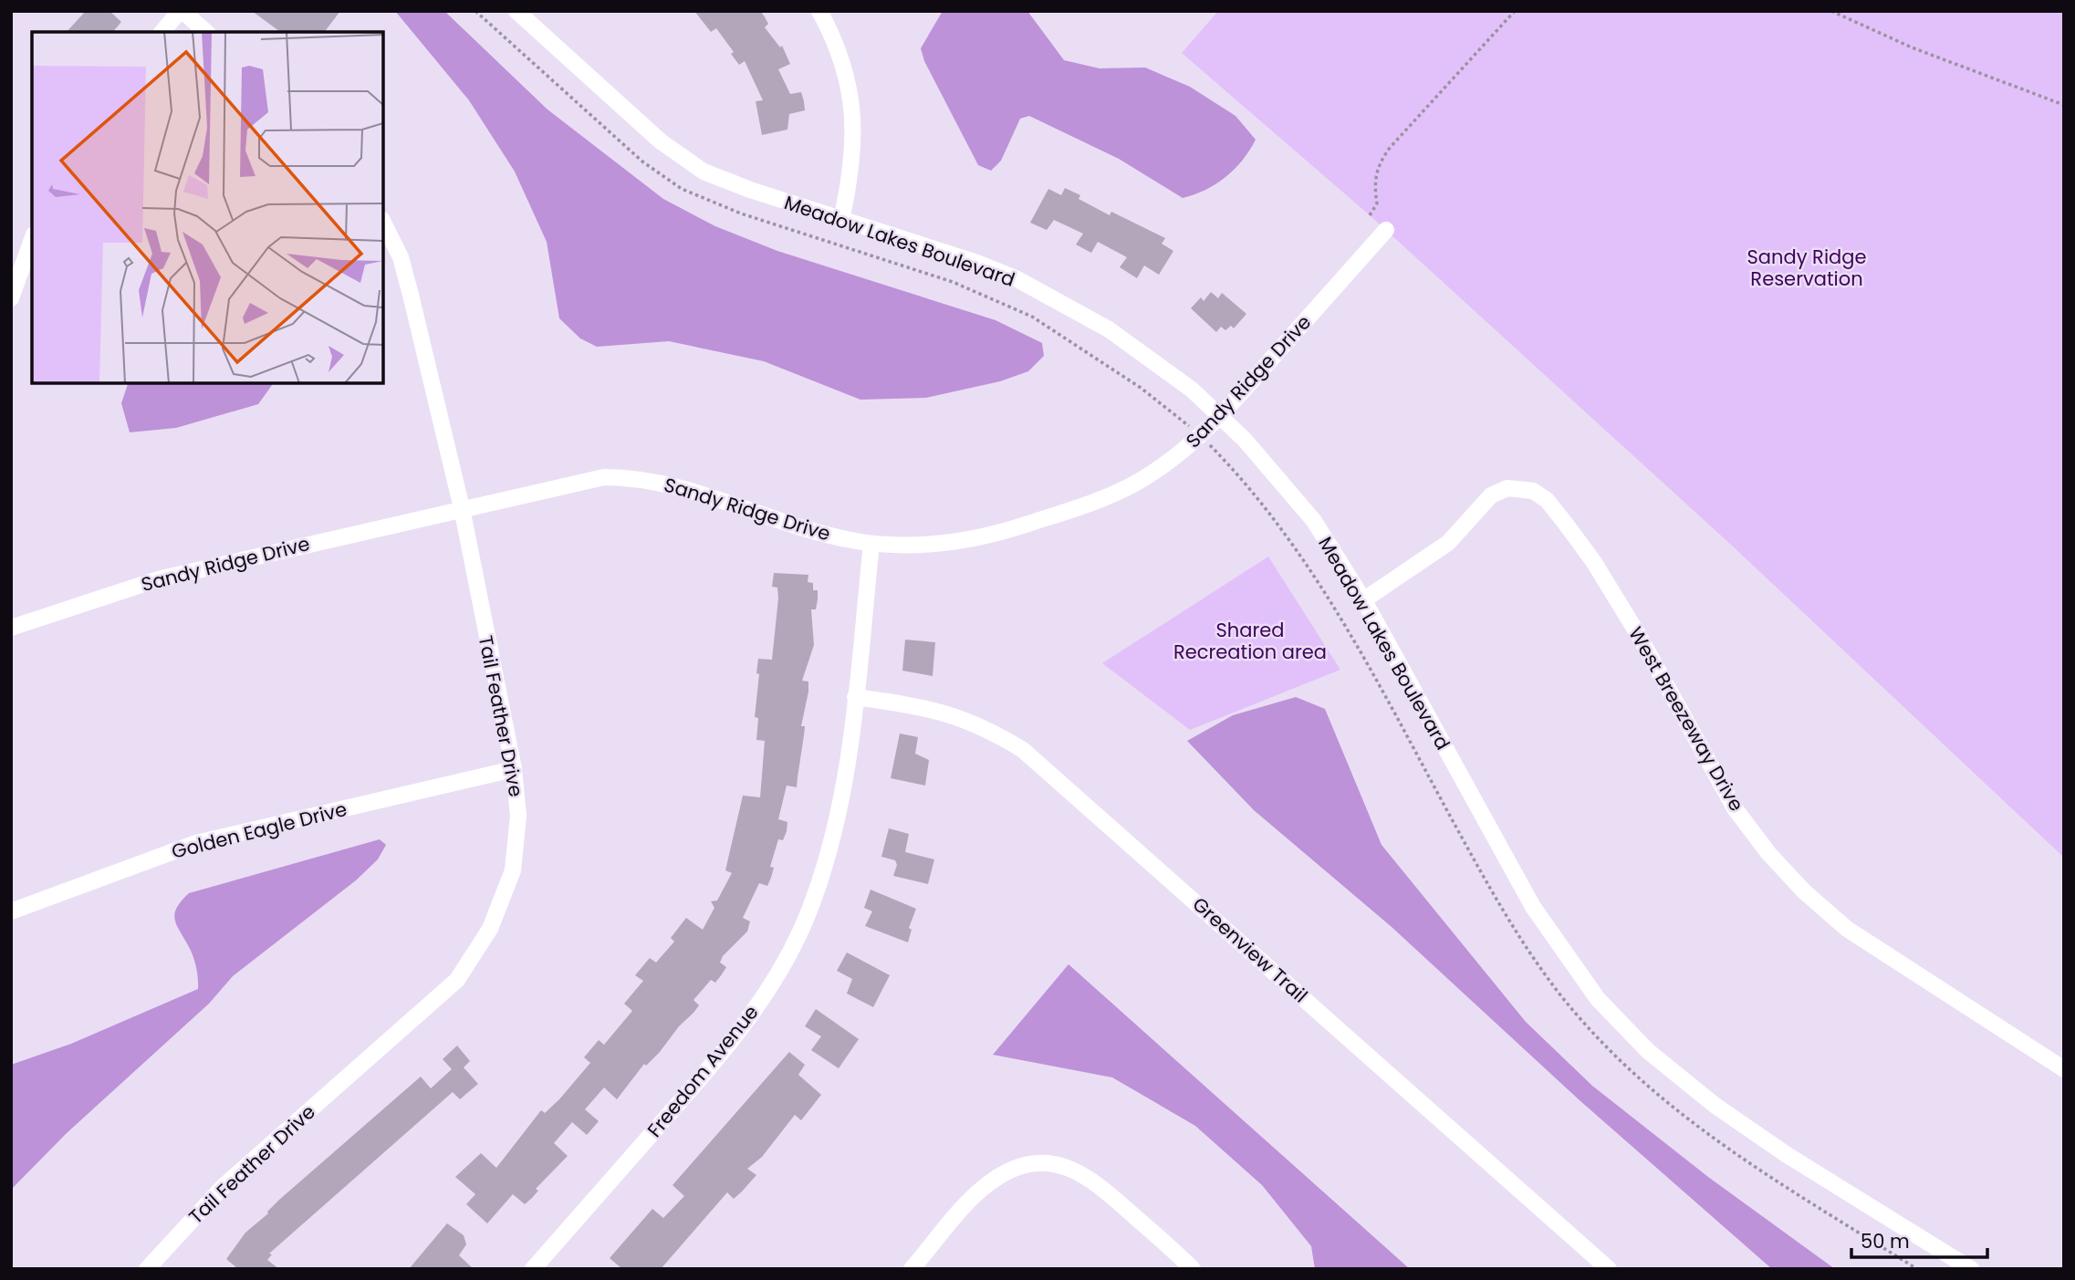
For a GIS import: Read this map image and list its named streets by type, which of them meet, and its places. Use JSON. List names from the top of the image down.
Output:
{
  "streets": {
    "street": [
      "Meadow Lakes Boulevard",
      "Sandy Ridge Drive",
      "Tail Feather Drive",
      "West Breezeway Drive",
      "Golden Eagle Drive",
      "Greenview Trail",
      "Freedom Avenue"
    ]
  },
  "crossings": [
    ["Meadow Lakes Boulevard", "Sandy Ridge Drive"],
    ["Meadow Lakes Boulevard", "West Breezeway Drive"],
    ["Sandy Ridge Drive", "Tail Feather Drive"],
    ["Sandy Ridge Drive", "Freedom Avenue"],
    ["Tail Feather Drive", "Golden Eagle Drive"],
    ["Greenview Trail", "Freedom Avenue"]
  ],
  "parks": ["Sandy Ridge Reservation", "Shared Recreation area"],
  "scale_bar": "50 m"
}
